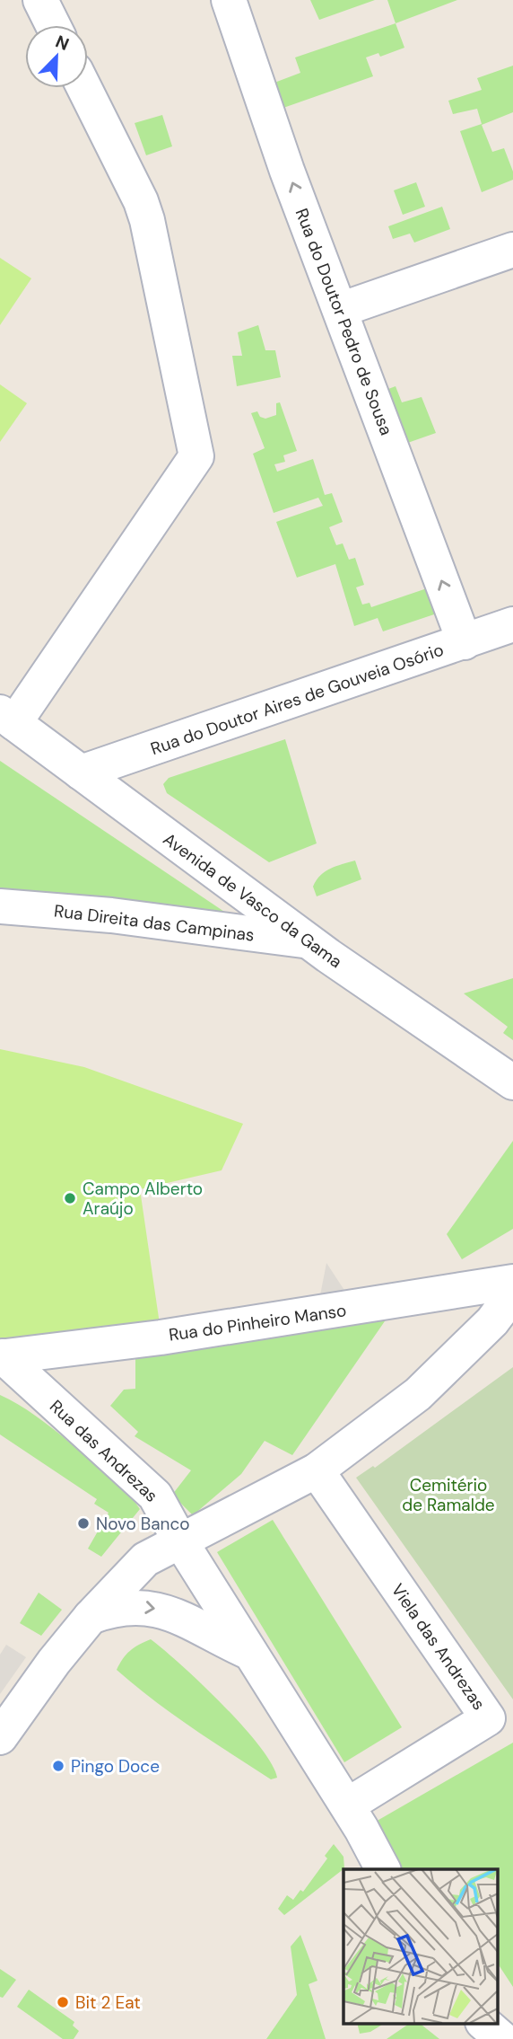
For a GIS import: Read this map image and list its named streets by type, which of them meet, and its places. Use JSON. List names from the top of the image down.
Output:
{
  "streets": {
    "street": [
      "Rua do Doutor Pedro de Sousa",
      "Rua do Doutor Aires de Gouveia Osório",
      "Avenida de Vasco da Gama",
      "Rua Direita das Campinas",
      "Rua do Pinheiro Manso",
      "Rua das Andrezas",
      "Viela das Andrezas"
    ]
  },
  "crossings": [
    ["Rua do Doutor Pedro de Sousa", "Rua do Doutor Aires de Gouveia Osório"],
    ["Rua do Doutor Aires de Gouveia Osório", "Avenida de Vasco da Gama"],
    ["Avenida de Vasco da Gama", "Rua Direita das Campinas"],
    ["Rua do Pinheiro Manso", "Rua das Andrezas"],
    ["Rua das Andrezas", "Viela das Andrezas"]
  ],
  "one_way": ["Rua do Doutor Pedro de Sousa"],
  "parks": ["Cemitério de Ramalde"],
  "places": [
    "Campo Alberto Araújo",
    "Novo Banco",
    "Pingo Doce",
    "Bit 2 Eat"
  ],
  "north": "top right"
}
